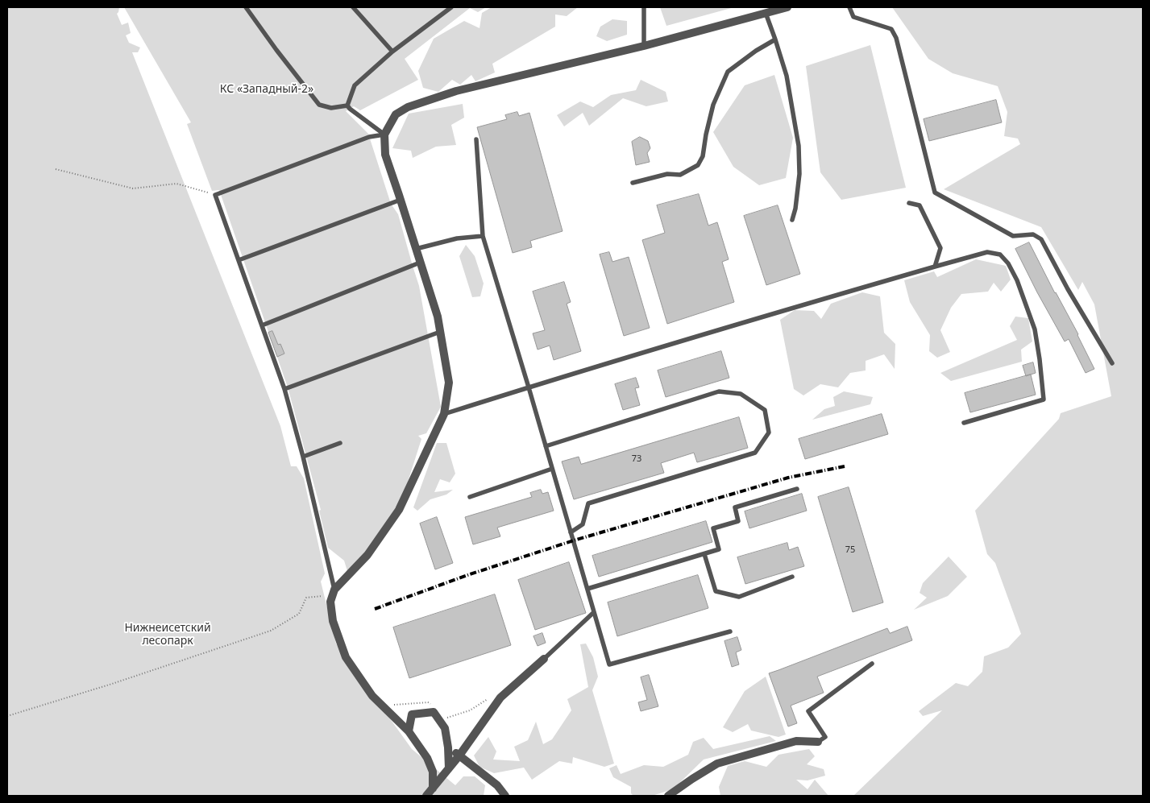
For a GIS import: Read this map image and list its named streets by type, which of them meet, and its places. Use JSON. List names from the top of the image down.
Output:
{
  "parks": ["КС «Западный-2»", "Нижнеисетский лесопарк"],
  "house_numbers": ["73", "75"]
}
